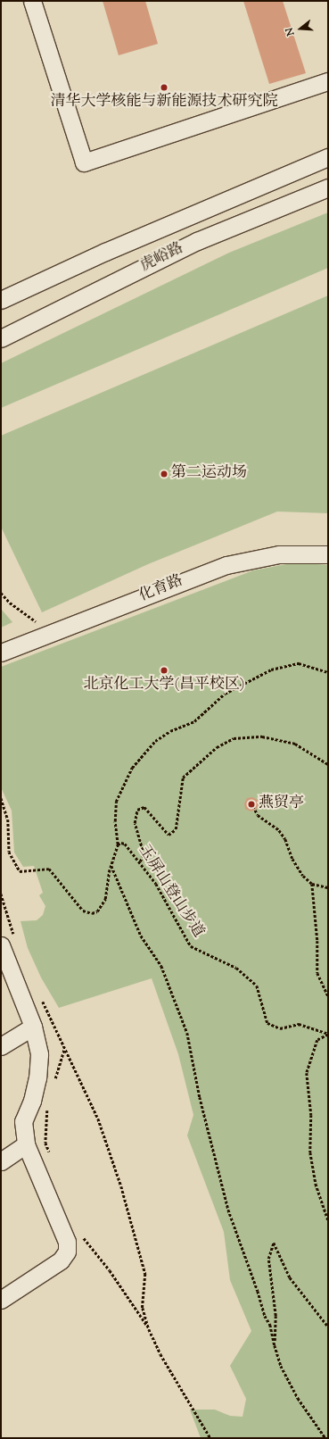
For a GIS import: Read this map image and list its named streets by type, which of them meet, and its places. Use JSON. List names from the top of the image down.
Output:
{
  "streets": {
    "street": ["虎峪路", "化育路"],
    "path": ["玉屏山登山步道"]
  },
  "places": [
    "清华大学核能与新能源技术研究院",
    "第二运动场",
    "北京化工大学(昌平校区)",
    "燕贸亭"
  ],
  "north": "left"
}
